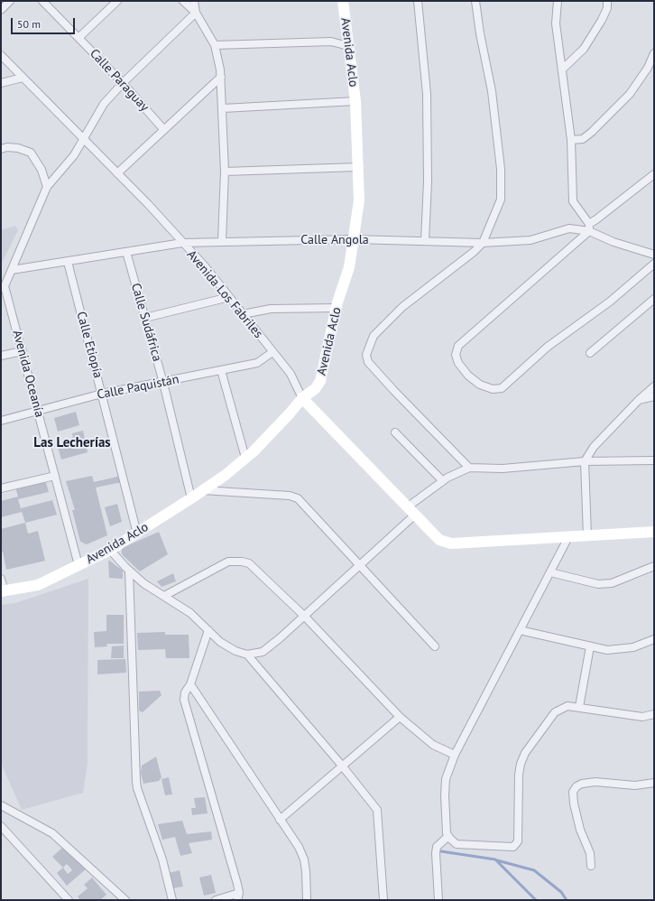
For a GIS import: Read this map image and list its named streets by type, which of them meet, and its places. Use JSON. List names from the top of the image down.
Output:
{
  "streets": {
    "street": [
      "Avenida Aclo",
      "Calle Paraguay",
      "Calle Angola",
      "Avenida Los Fabriles",
      "Calle Sudáfrica",
      "Calle Etiopía",
      "Avenida Oceanía",
      "Calle Paquistán"
    ]
  },
  "crossings": [
    ["Avenida Aclo", "Calle Angola"],
    ["Avenida Aclo", "Avenida Los Fabriles"],
    ["Avenida Aclo", "Calle Sudáfrica"],
    ["Avenida Aclo", "Calle Etiopía"],
    ["Avenida Aclo", "Avenida Oceanía"],
    ["Calle Paraguay", "Avenida Oceanía"],
    ["Calle Angola", "Avenida Los Fabriles"],
    ["Calle Angola", "Calle Sudáfrica"],
    ["Calle Angola", "Calle Etiopía"],
    ["Calle Angola", "Avenida Oceanía"],
    ["Avenida Los Fabriles", "Avenida Oceanía"],
    ["Avenida Los Fabriles", "Calle Paquistán"],
    ["Calle Sudáfrica", "Calle Paquistán"],
    ["Calle Etiopía", "Calle Paquistán"],
    ["Avenida Oceanía", "Calle Paquistán"]
  ],
  "districts": ["Las Lecherías"],
  "scale_bar": "50 m"
}
